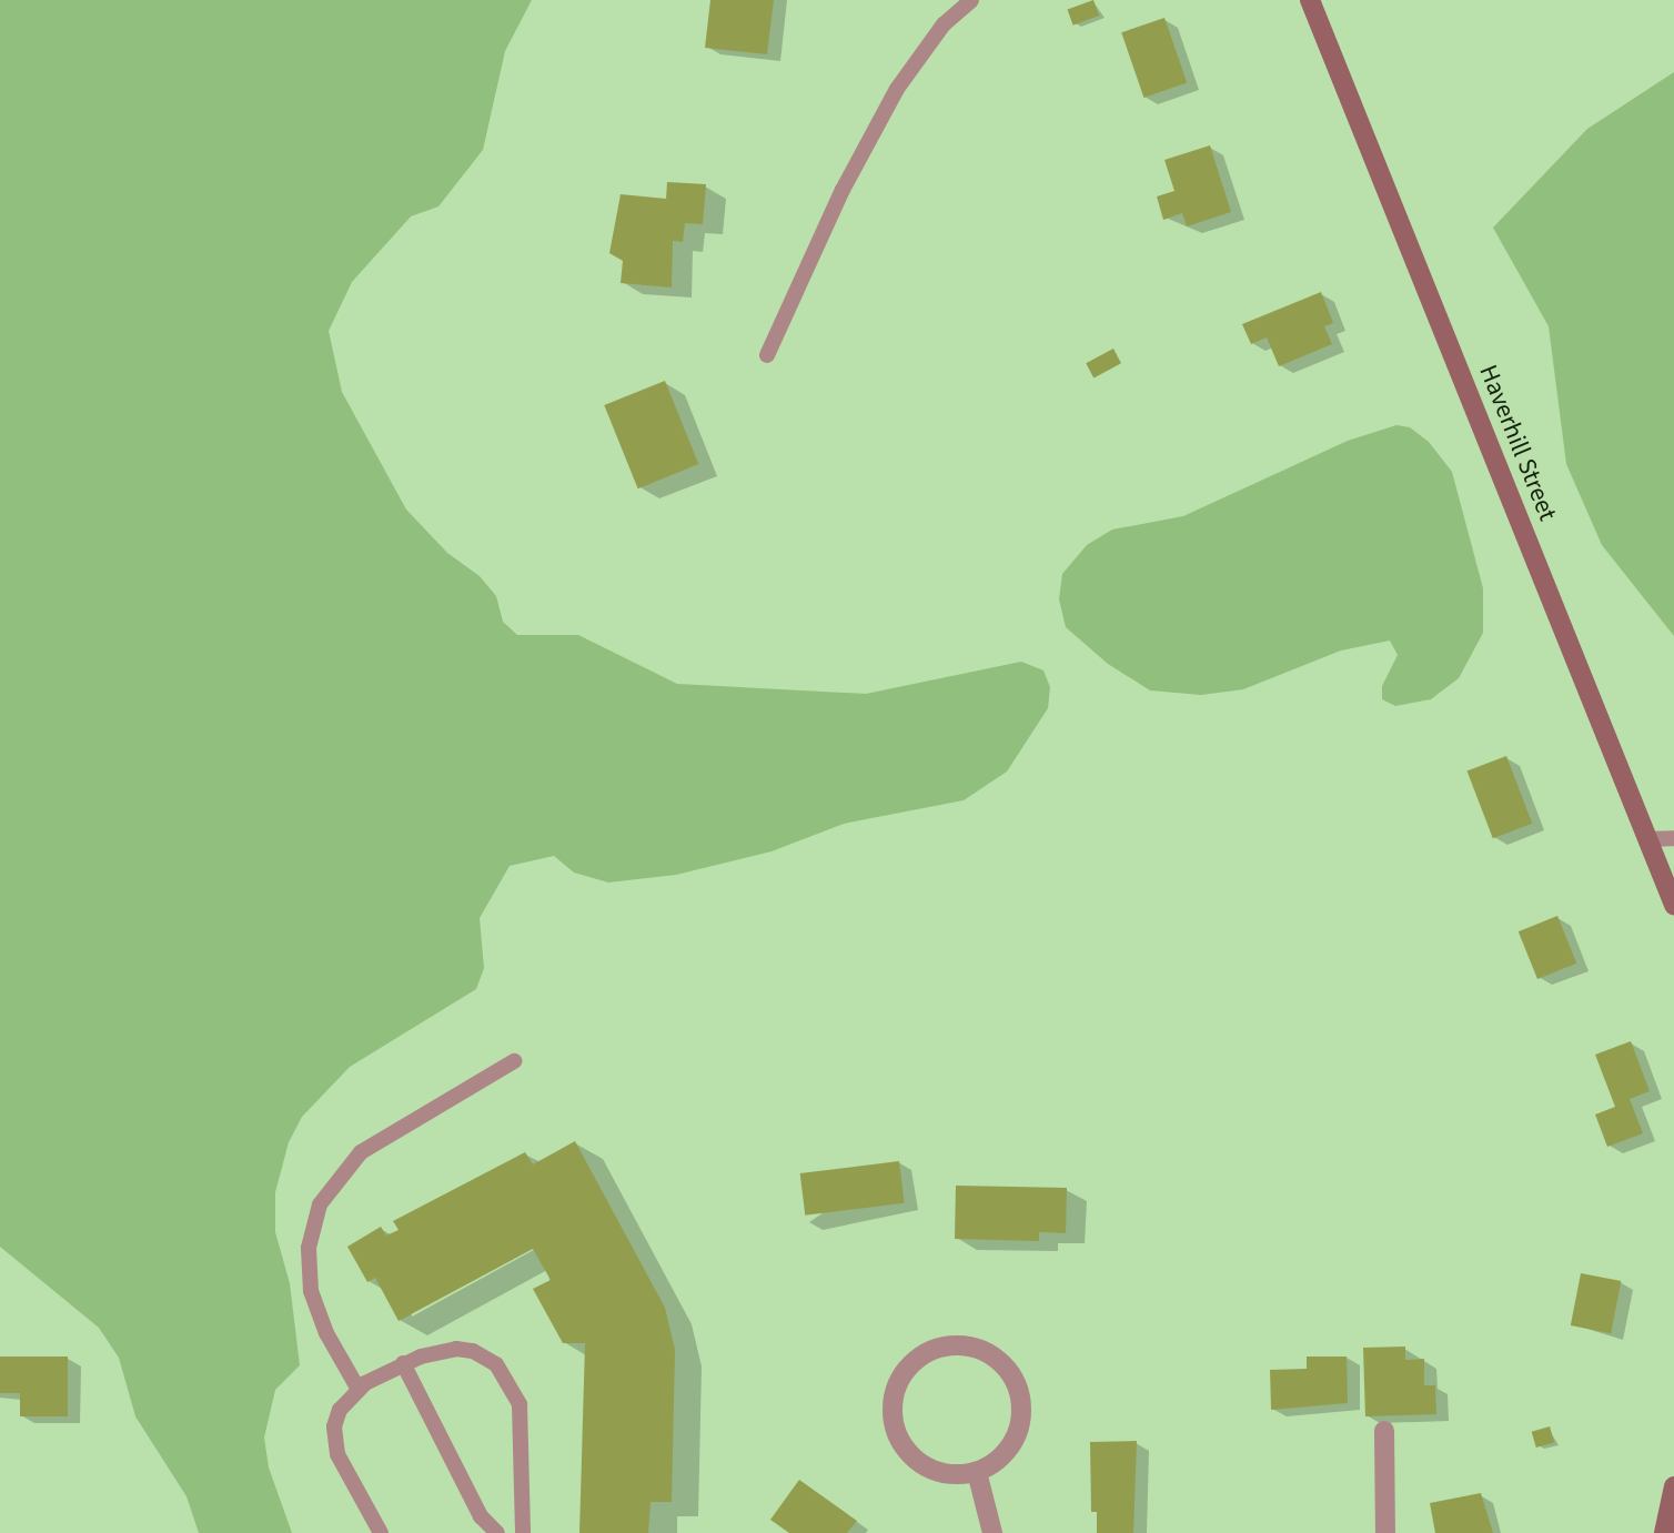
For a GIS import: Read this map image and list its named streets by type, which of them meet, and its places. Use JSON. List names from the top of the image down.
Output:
{
  "streets": {
    "street": ["Haverhill Street"]
  }
}
